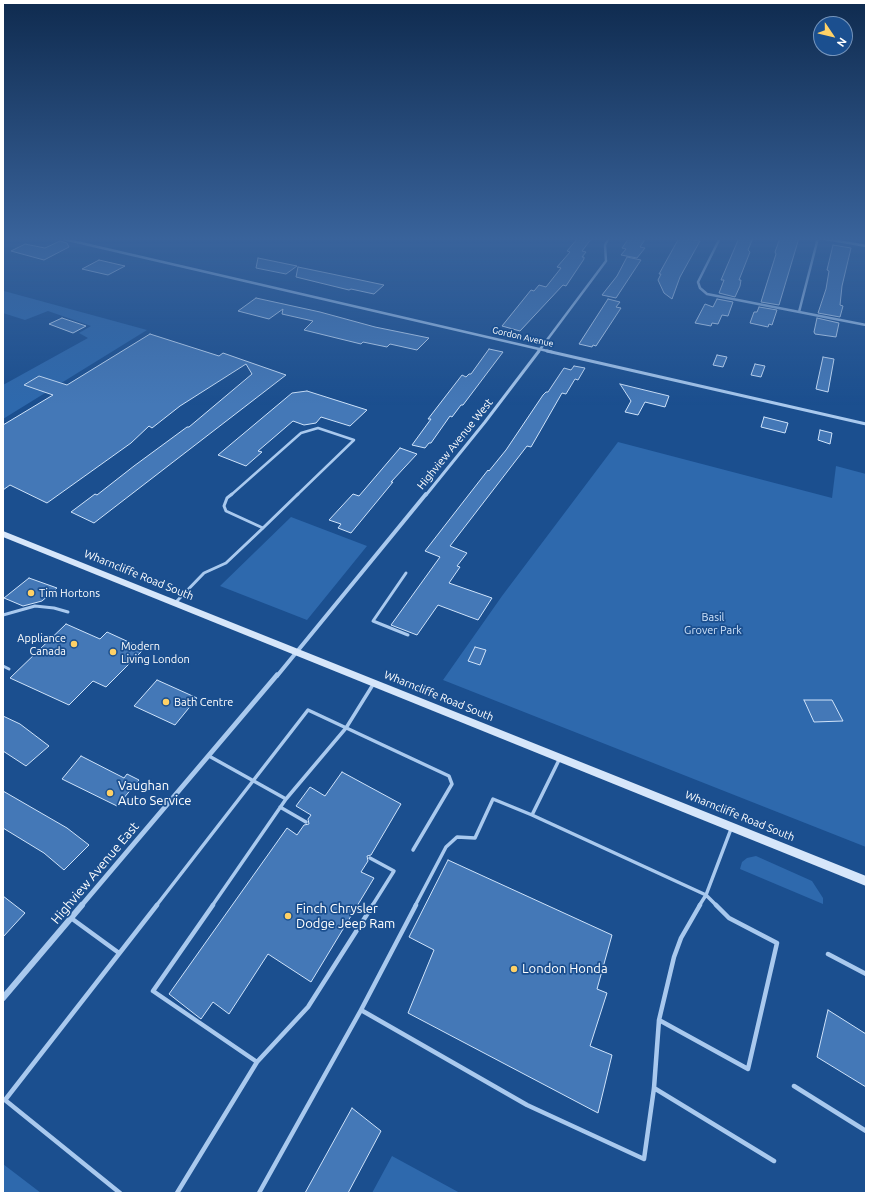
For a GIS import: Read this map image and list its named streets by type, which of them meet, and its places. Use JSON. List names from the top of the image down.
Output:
{
  "streets": {
    "main road": ["Wharncliffe Road South"],
    "street": ["Gordon Avenue", "Highview Avenue West", "Highview Avenue East"]
  },
  "crossings": [
    ["Gordon Avenue", "Highview Avenue West"],
    ["Highview Avenue West", "Wharncliffe Road South"],
    ["Highview Avenue West", "Highview Avenue East"],
    ["Wharncliffe Road South", "Highview Avenue East"]
  ],
  "parks": ["Basil Grover Park"],
  "places": [
    "Tim Hortons",
    "Appliance Canada",
    "Modern Living London",
    "Bath Centre",
    "Vaughan Auto Service",
    "Finch Chrysler Dodge Jeep Ram",
    "London Honda"
  ],
  "north": "bottom right"
}
